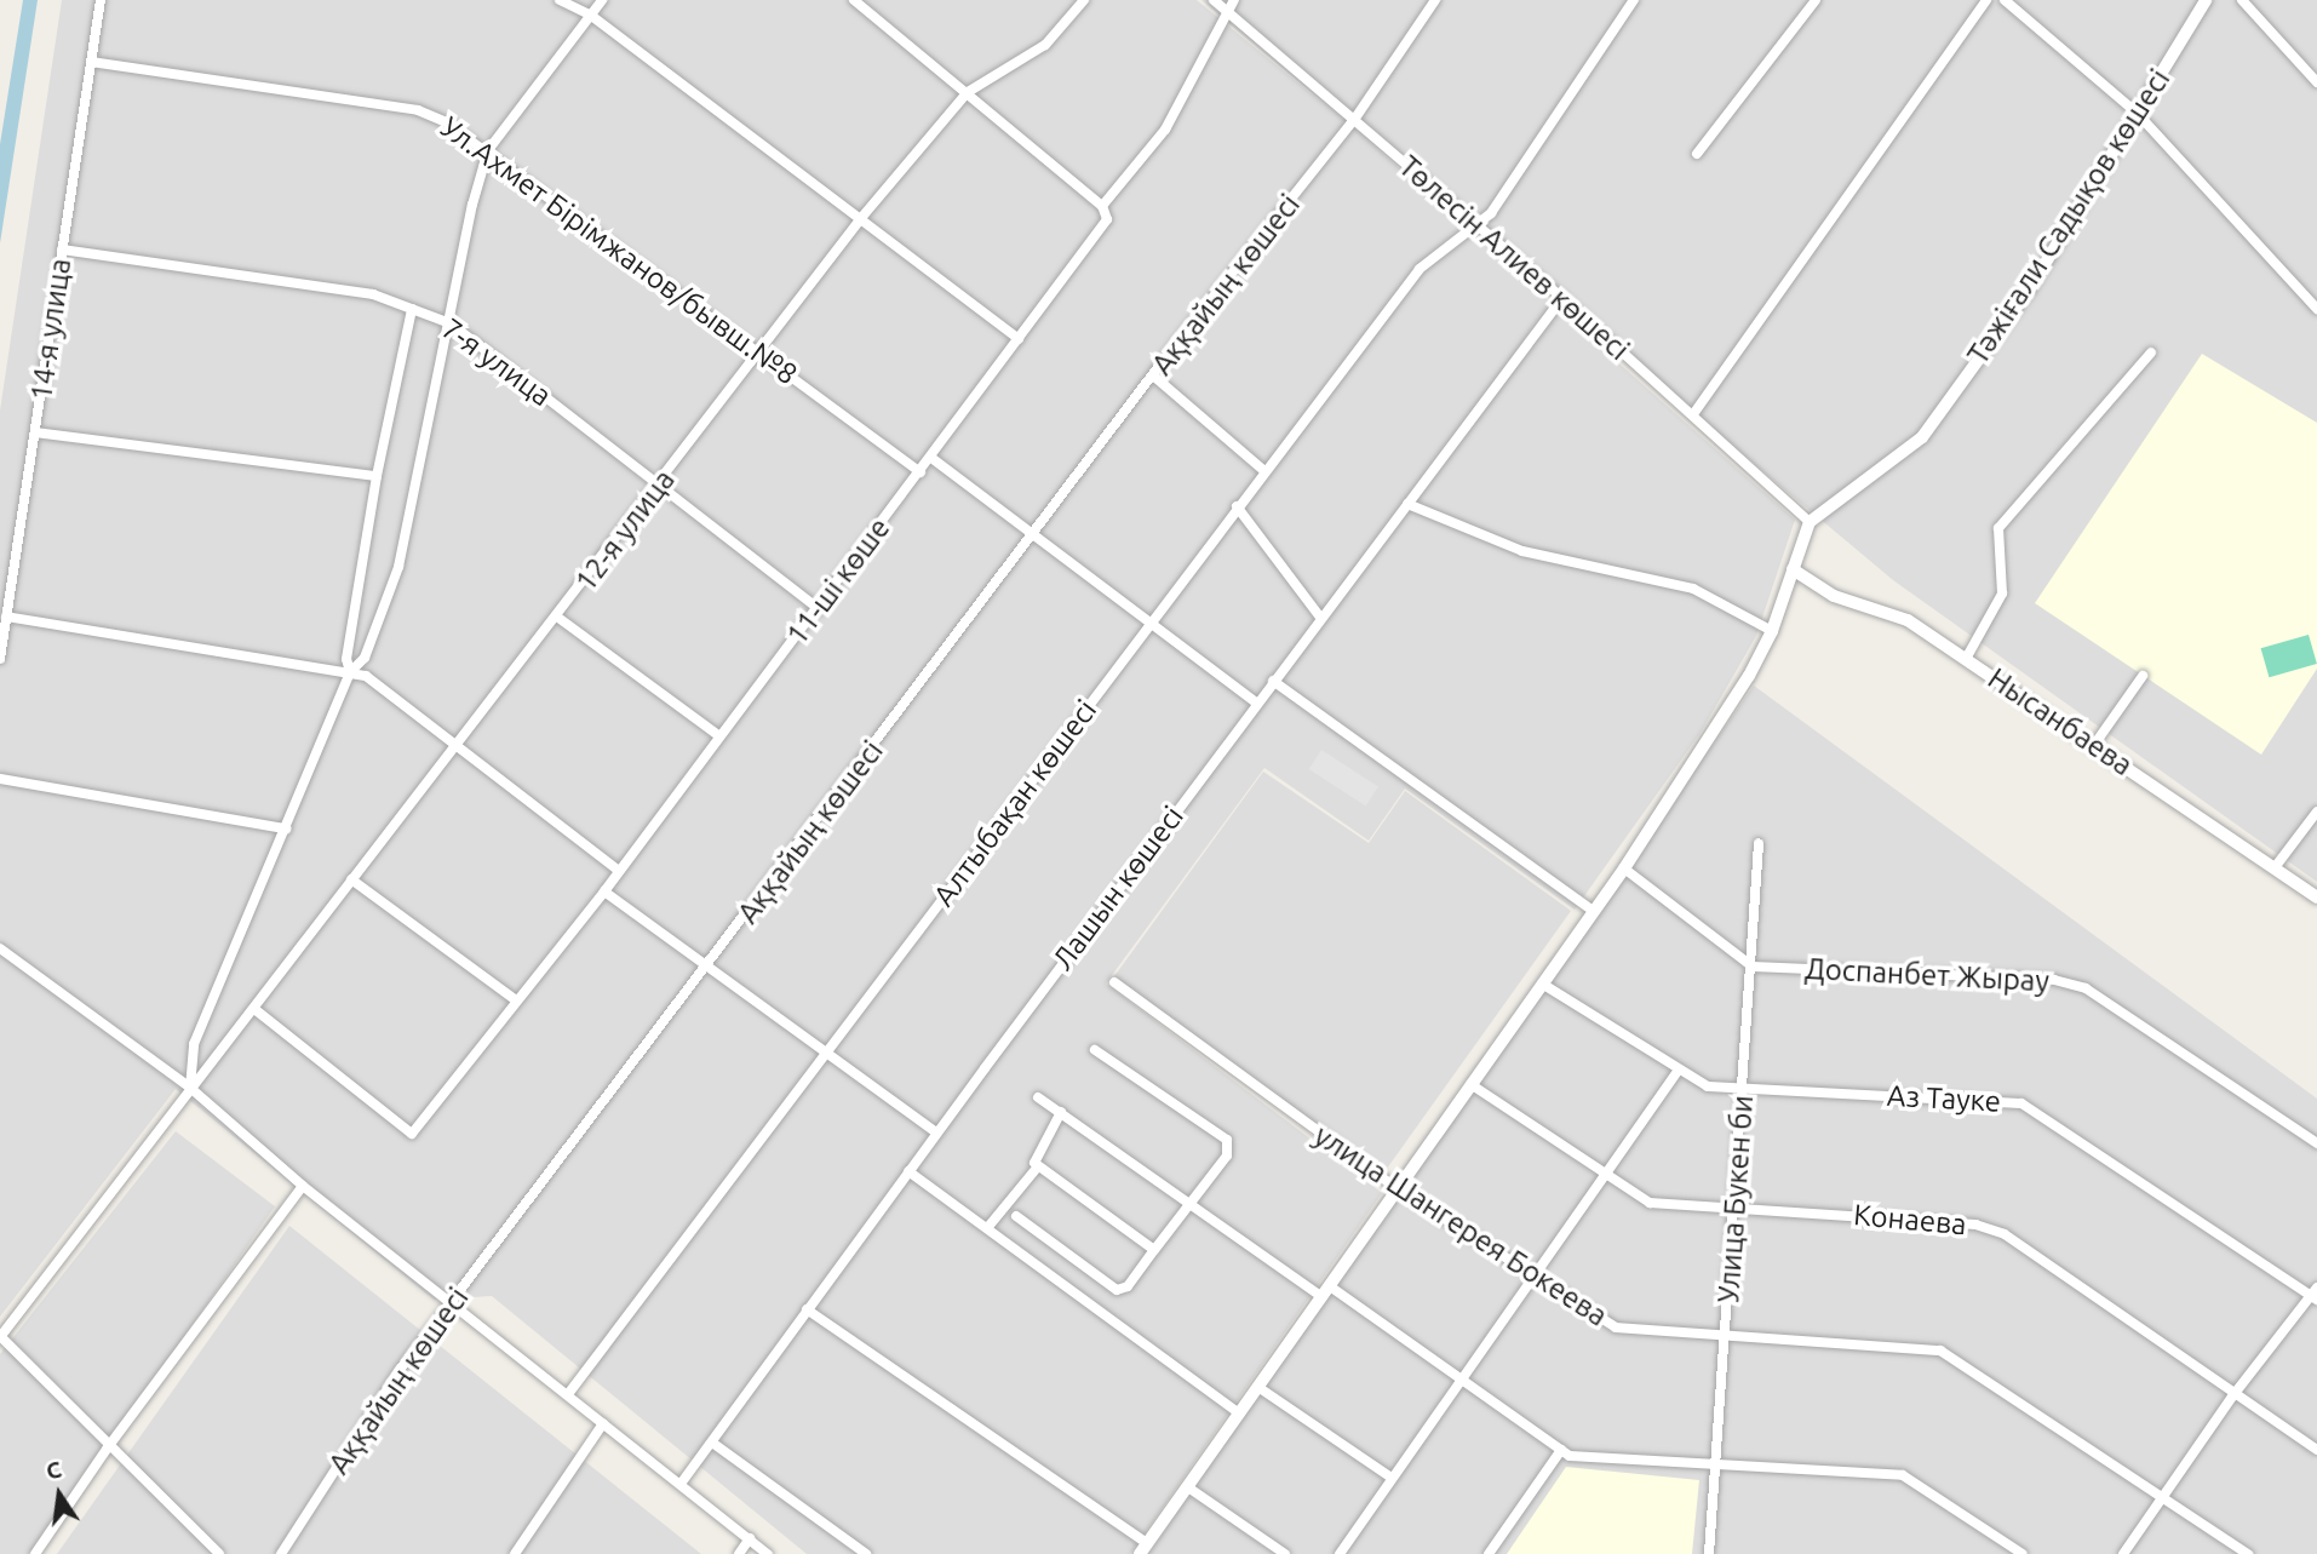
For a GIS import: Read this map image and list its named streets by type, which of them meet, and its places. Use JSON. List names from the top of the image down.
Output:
{
  "streets": {
    "street": [
      "Тәжіғали Садықов көшесі",
      "Ул.Ахмет Бірімжанов/бывш.№8",
      "Төлесін Алиев көшесі",
      "Аққайың көшесі",
      "14-я улица",
      "7-я улица",
      "12-я улица",
      "11-ші көше",
      "Нысанбаева",
      "Алтыбақан көшесі",
      "Лашын көшесі",
      "Доспанбет Жырау",
      "Аз Тауке",
      "Улица Букен би",
      "Конаева",
      "улица Шангерея Бокеева"
    ]
  },
  "crossings": [
    ["Тәжіғали Садықов көшесі", "Төлесін Алиев көшесі"],
    ["Ул.Ахмет Бірімжанов/бывш.№8", "14-я улица"],
    ["Ул.Ахмет Бірімжанов/бывш.№8", "12-я улица"],
    ["Ул.Ахмет Бірімжанов/бывш.№8", "11-ші көше"],
    ["Төлесін Алиев көшесі", "Аққайың көшесі"],
    ["Төлесін Алиев көшесі", "11-ші көше"],
    ["Төлесін Алиев көшесі", "Алтыбақан көшесі"],
    ["Төлесін Алиев көшесі", "Лашын көшесі"],
    ["14-я улица", "7-я улица"],
    ["7-я улица", "12-я улица"],
    ["7-я улица", "11-ші көше"],
    ["12-я улица", "11-ші көше"],
    ["Доспанбет Жырау", "Улица Букен би"],
    ["Аз Тауке", "Улица Букен би"],
    ["Улица Букен би", "Конаева"],
    ["Улица Букен би", "улица Шангерея Бокеева"]
  ],
  "north": "top"
}
